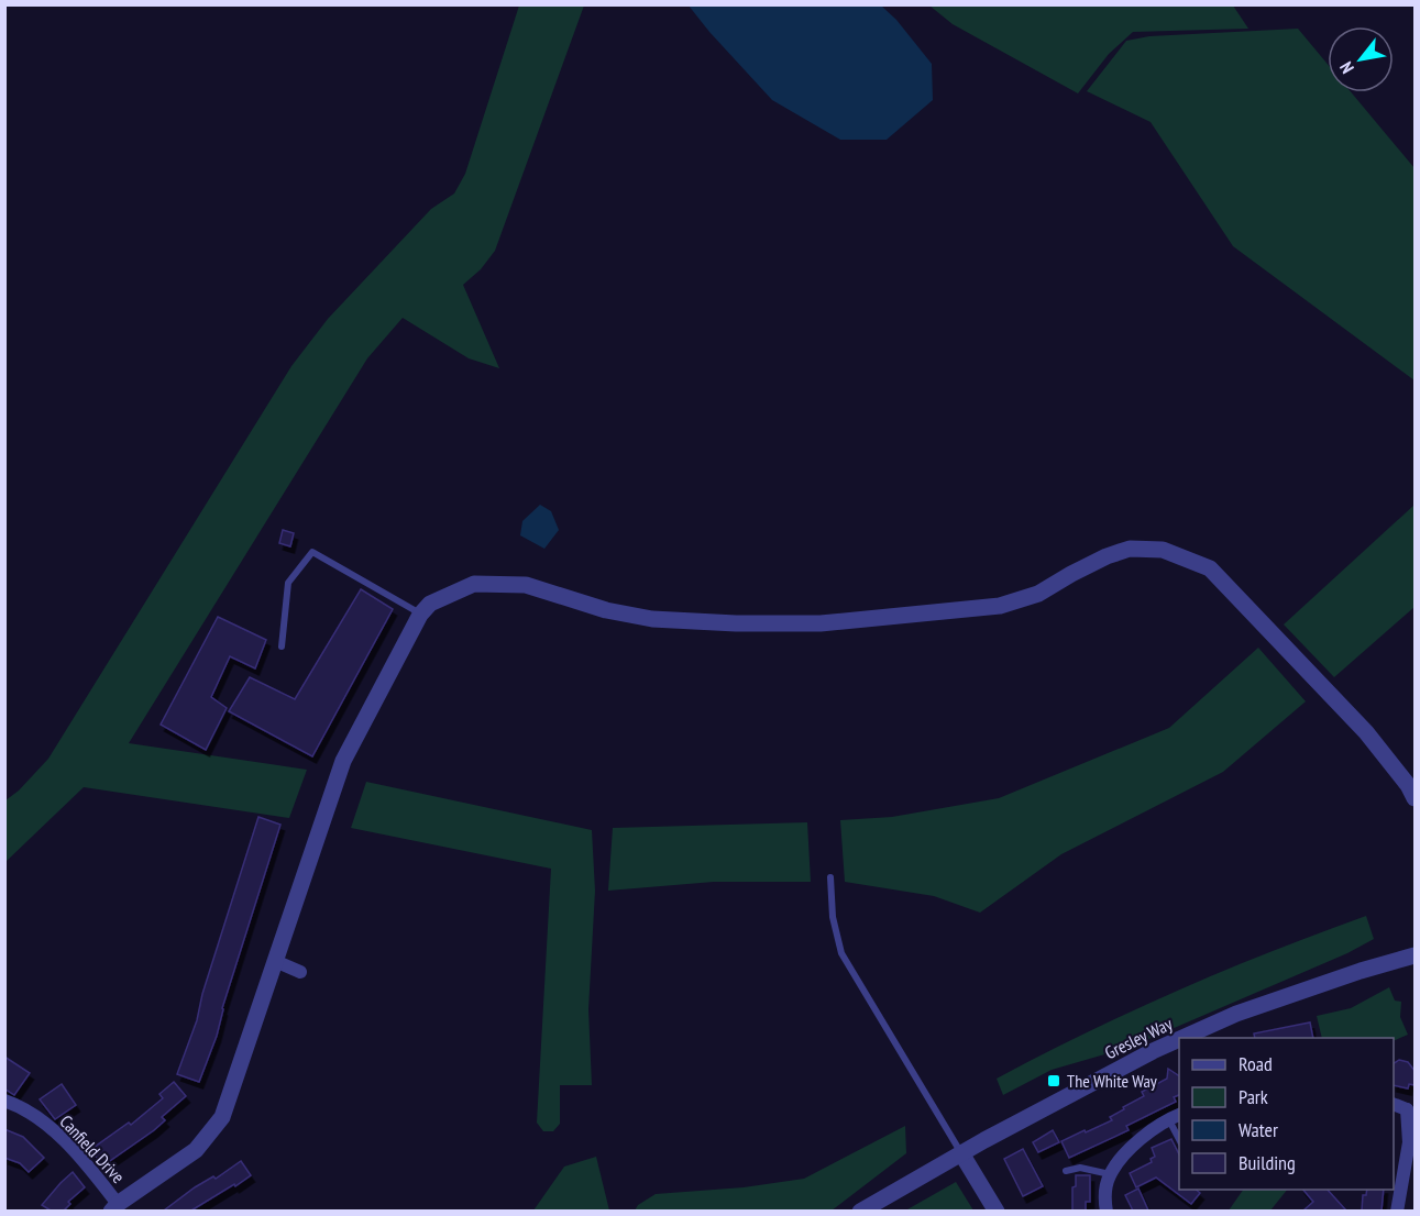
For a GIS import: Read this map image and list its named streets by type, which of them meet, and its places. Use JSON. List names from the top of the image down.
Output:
{
  "streets": {
    "street": ["Gresley Way", "Canfield Drive"]
  },
  "places": {
    "transit": ["The White Way"]
  },
  "legend": [
    "Road",
    "Park",
    "Water",
    "Building"
  ],
  "north": "bottom left"
}
